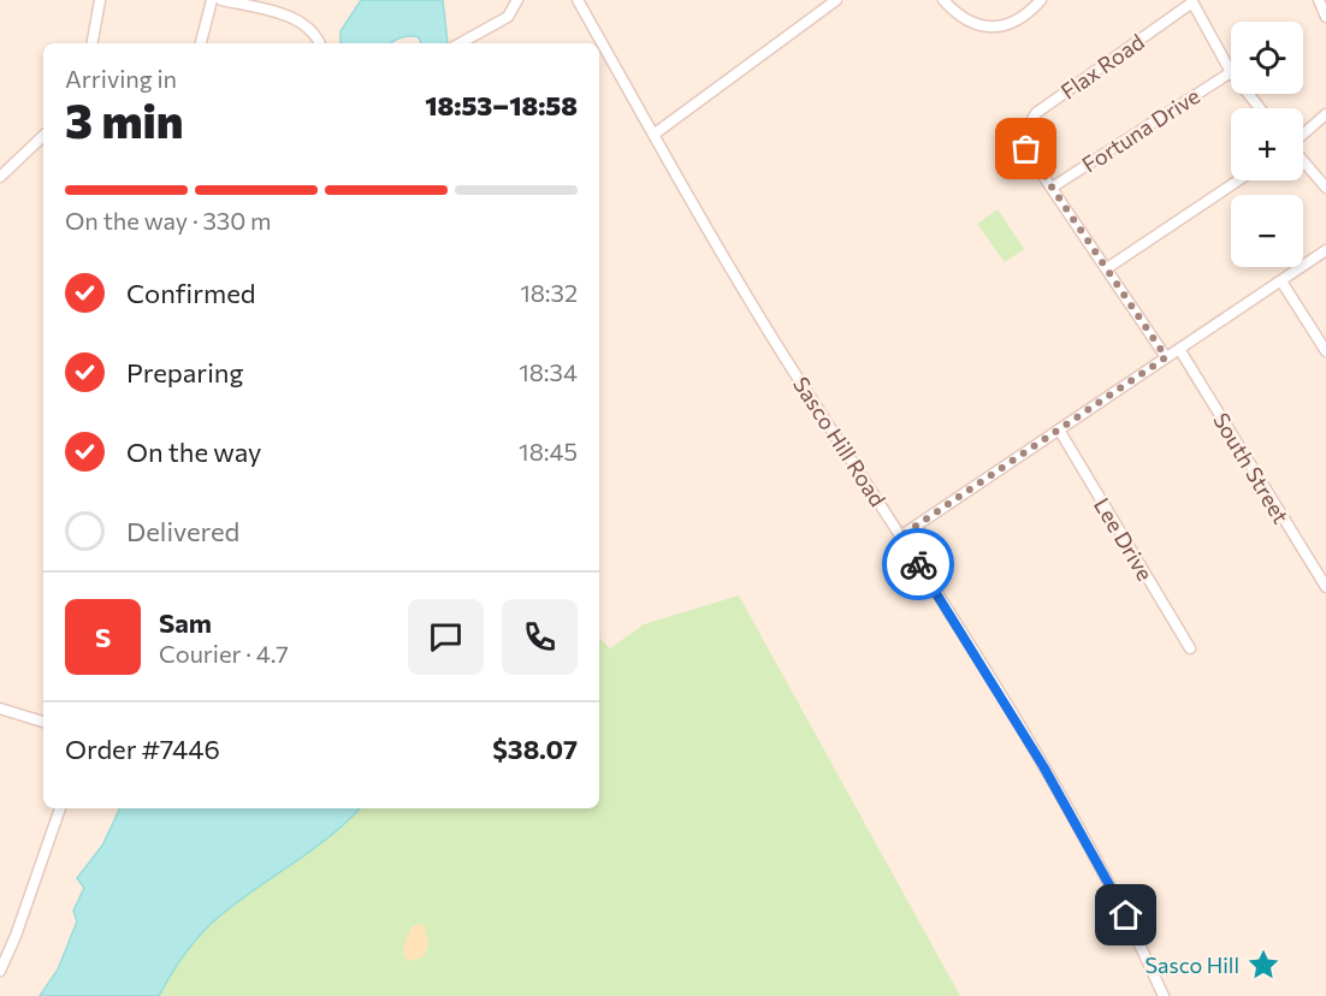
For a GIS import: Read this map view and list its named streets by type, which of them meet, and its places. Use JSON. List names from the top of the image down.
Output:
{
  "streets": {
    "street": [
      "Flax Road",
      "Fortuna Drive",
      "Sasco Hill Road",
      "South Street",
      "Lee Drive"
    ]
  },
  "crossings": [
    ["Flax Road", "Fortuna Drive"]
  ],
  "places": {
    "place": ["Sasco Hill"]
  },
  "page": {
    "map_buttons": ["+", "−"],
    "heading": ["3 min", "Arriving in", "18:53–18:58"],
    "panel": [
      "Sam",
      "Courier · 4.7",
      "Order #7446",
      "$38.07"
    ],
    "bar": "On the way · 330 m",
    "list": [
      ["Confirmed", "18:32"],
      ["Preparing", "18:34"],
      ["On the way", "18:45"],
      "Delivered"
    ],
    "round": "S"
  }
}
